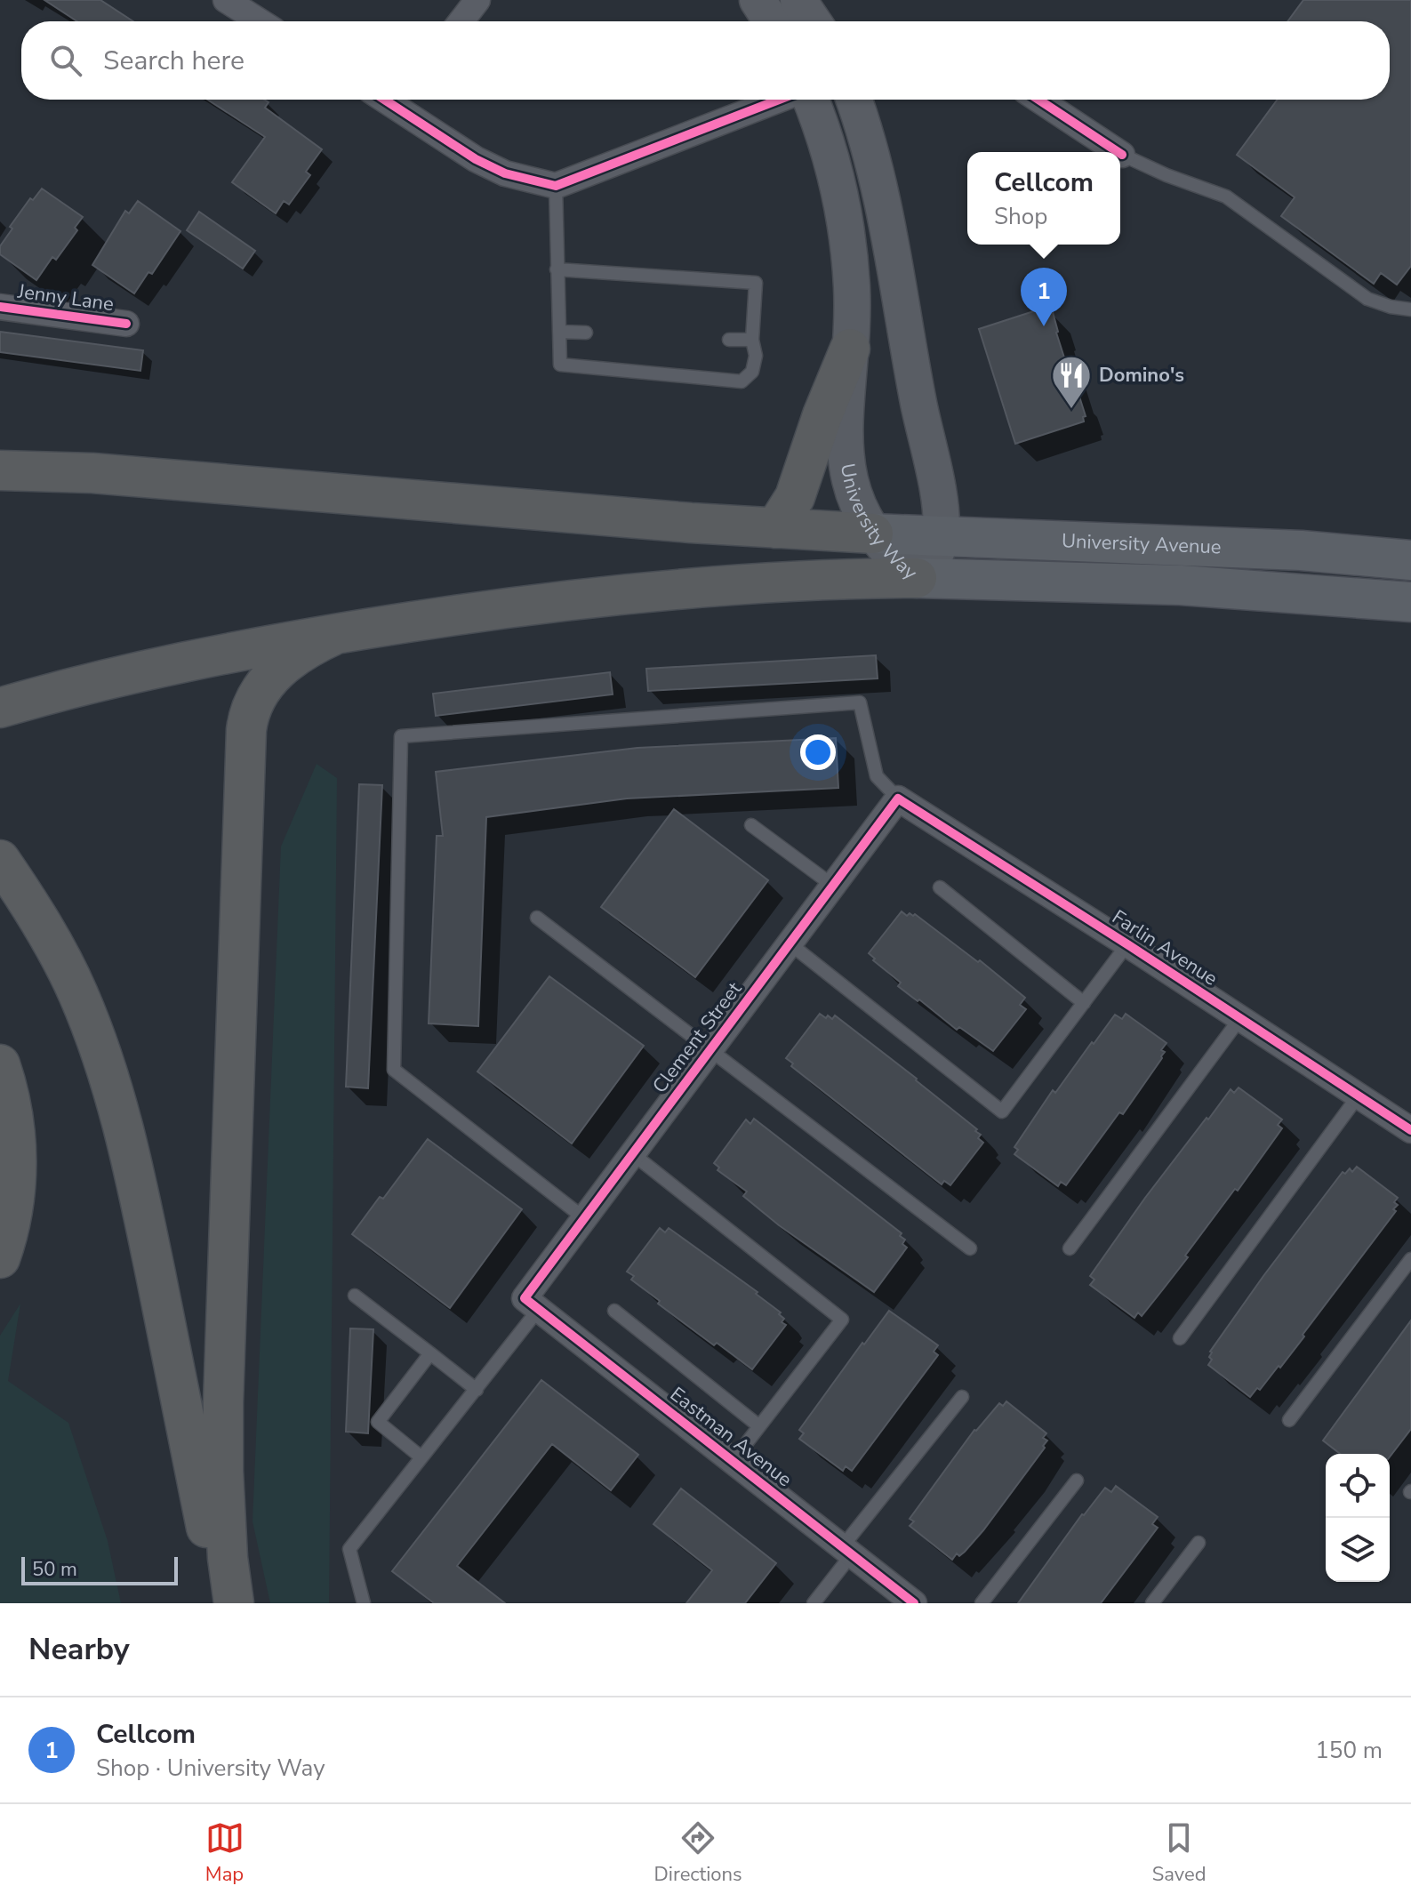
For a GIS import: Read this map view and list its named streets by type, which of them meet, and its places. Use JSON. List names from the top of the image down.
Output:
{
  "streets": {
    "main road": ["University Way", "University Avenue"],
    "street": [
      "Jenny Lane",
      "Farlin Avenue",
      "Clement Street",
      "Eastman Avenue"
    ]
  },
  "crossings": [
    ["University Way", "University Avenue"],
    ["Farlin Avenue", "Clement Street"],
    ["Clement Street", "Eastman Avenue"]
  ],
  "places": {
    "restaurant": ["Domino's"]
  },
  "scale_bar": "50 m",
  "page": {
    "search": "Search here",
    "popup": ["Cellcom", "Shop"],
    "pins": "1",
    "scale": "50 m",
    "heading": "Nearby",
    "list": [
      {
        "mark": "1",
        "name": "Cellcom",
        "note": "Shop · University Way",
        "value": "150 m"
      }
    ],
    "nav": ["Map", "Directions", "Saved"]
  }
}
